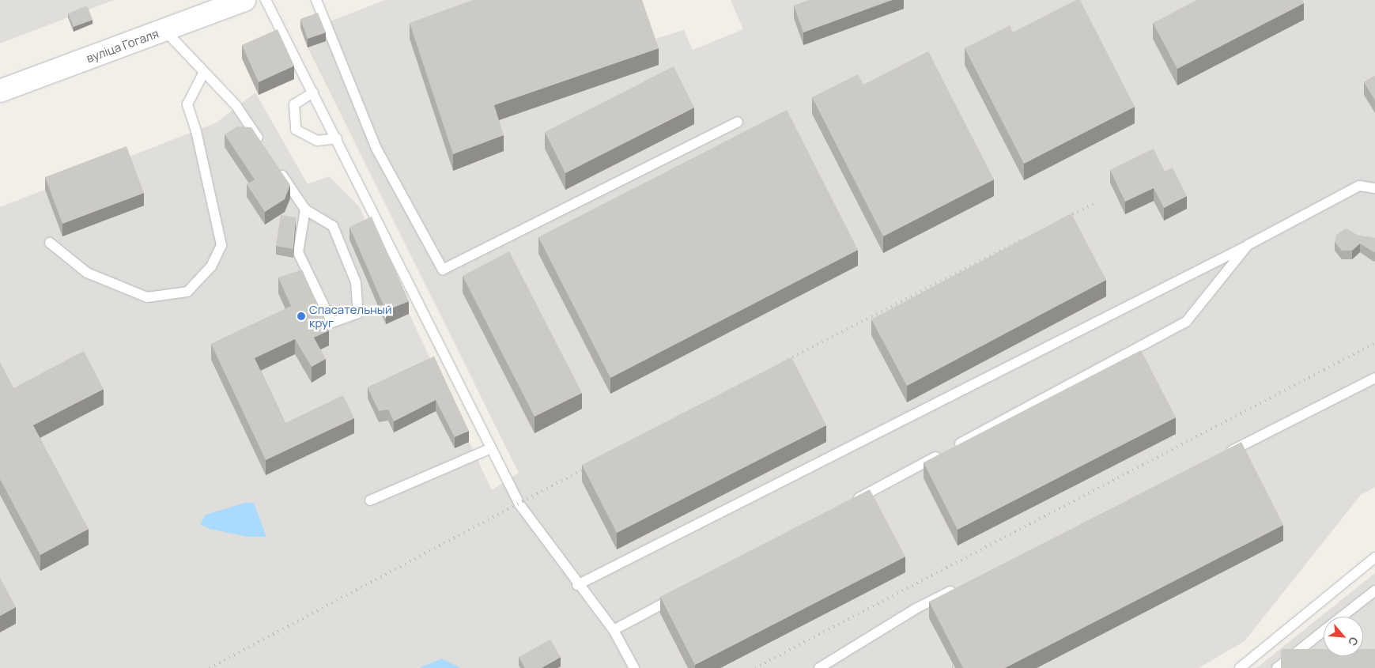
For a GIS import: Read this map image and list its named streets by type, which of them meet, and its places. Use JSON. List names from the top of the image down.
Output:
{
  "streets": {
    "main road": ["вуліца Гогаля"]
  },
  "places": ["Спасательный круг"],
  "north": "bottom right"
}
